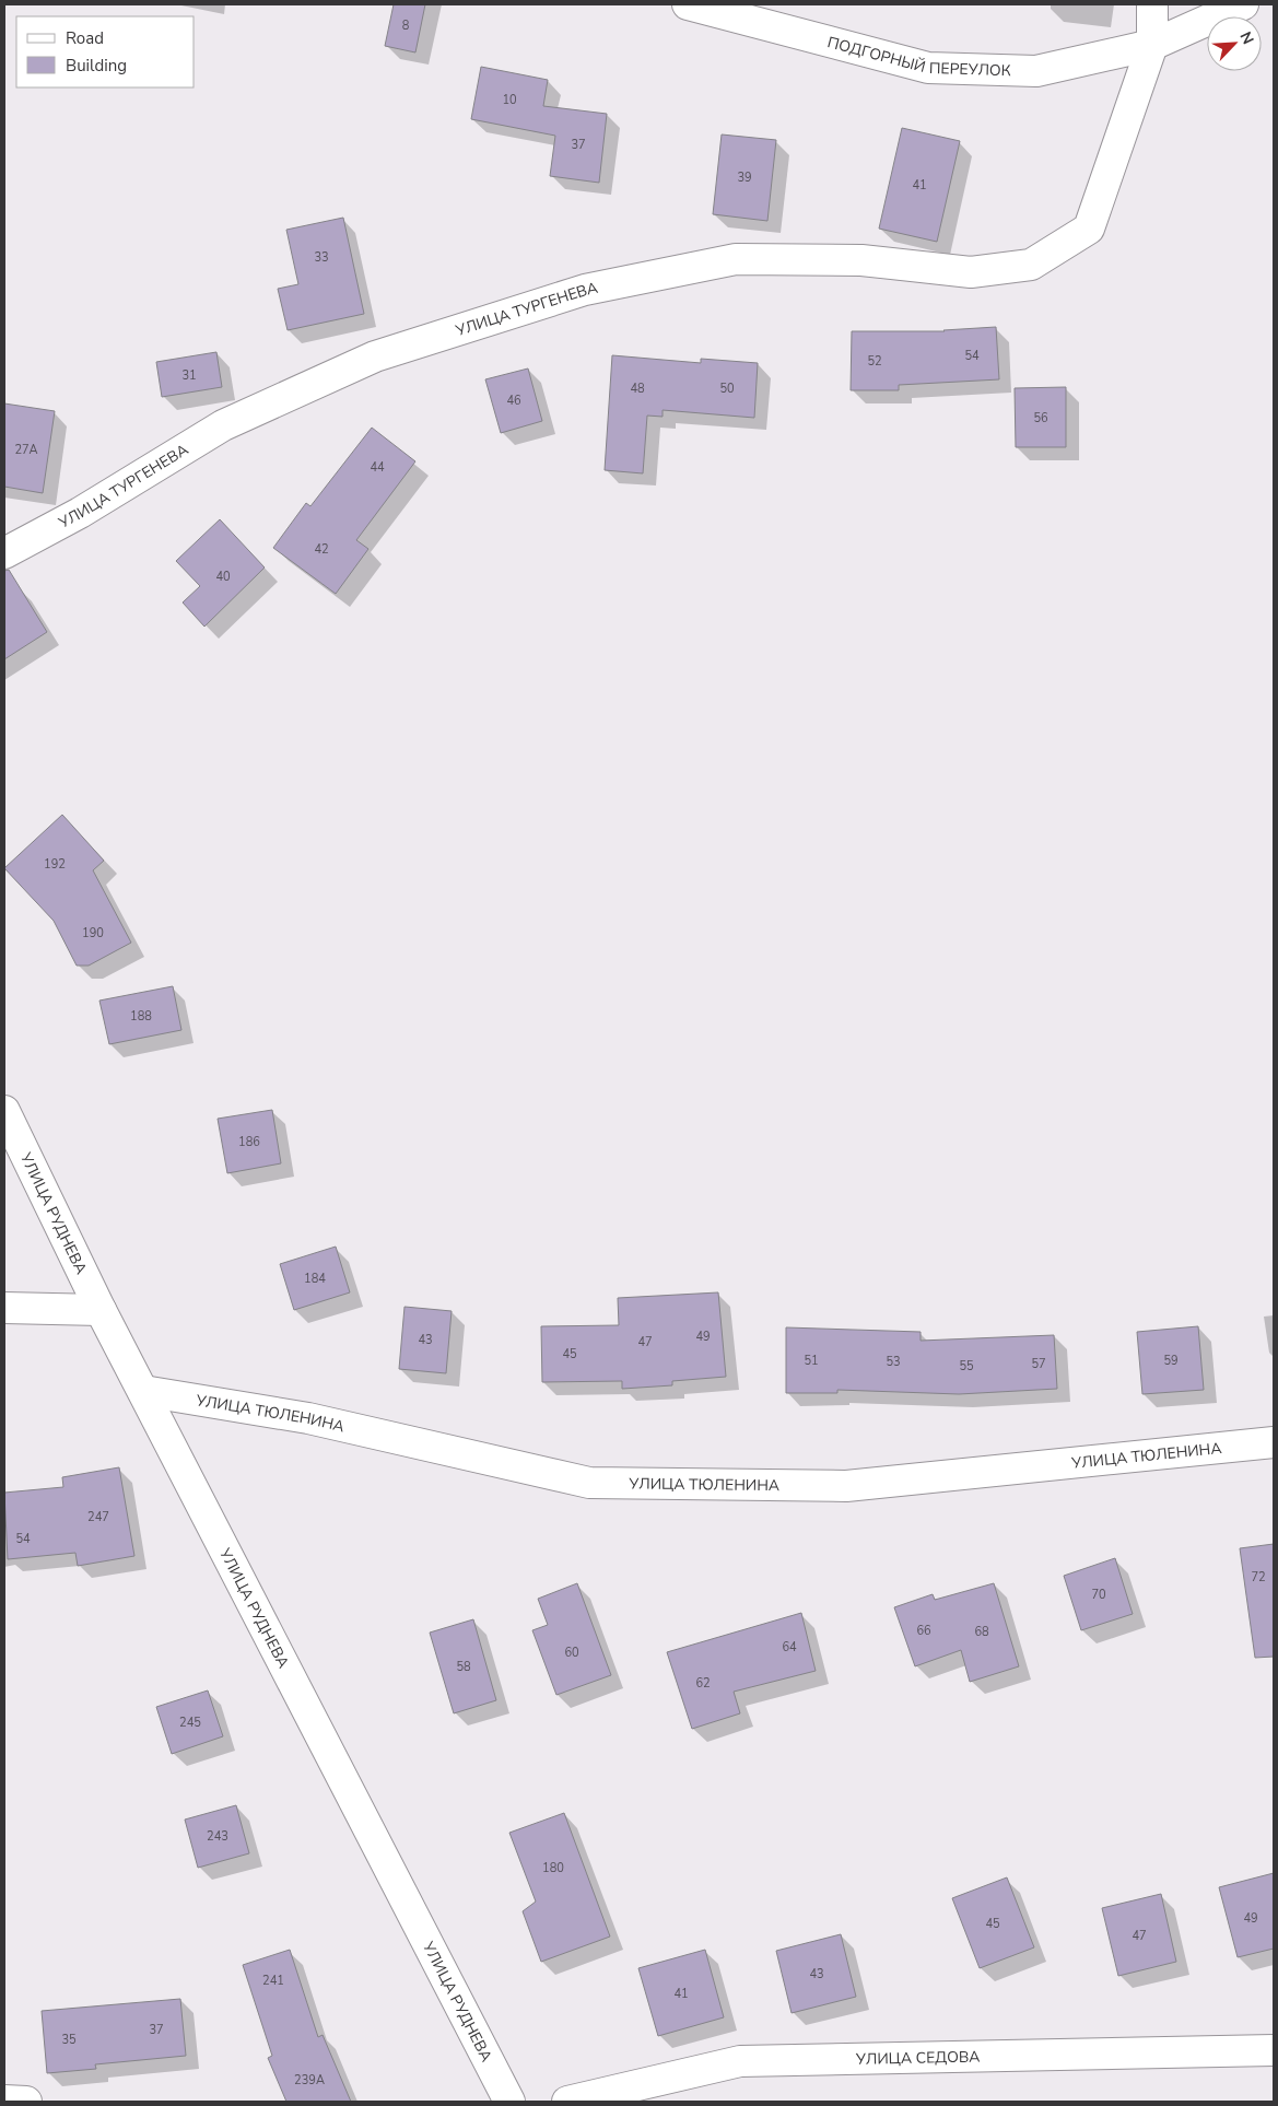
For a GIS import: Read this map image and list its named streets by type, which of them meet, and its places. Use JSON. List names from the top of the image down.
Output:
{
  "streets": {
    "street": [
      "ПОДГОРНЫЙ ПЕРЕУЛОК",
      "УЛИЦА ТУРГЕНЕВА",
      "УЛИЦА РУДНЕВА",
      "УЛИЦА ТЮЛЕНИНА",
      "УЛИЦА СЕДОВА"
    ]
  },
  "crossings": [
    ["ПОДГОРНЫЙ ПЕРЕУЛОК", "УЛИЦА ТУРГЕНЕВА"],
    ["УЛИЦА РУДНЕВА", "УЛИЦА ТЮЛЕНИНА"]
  ],
  "house_numbers": [
    "8",
    "10",
    "37",
    "39",
    "41",
    "33",
    "54",
    "52",
    "31",
    "48",
    "50",
    "46",
    "56",
    "27А",
    "44",
    "42",
    "40",
    "192",
    "190",
    "188",
    "186",
    "184",
    "49",
    "43",
    "47",
    "45",
    "51",
    "59",
    "53",
    "57",
    "55",
    "247",
    "54",
    "72",
    "70",
    "66",
    "68",
    "64",
    "60",
    "58",
    "62",
    "245",
    "243",
    "180",
    "49",
    "45",
    "47",
    "43",
    "241",
    "41",
    "37",
    "35",
    "239А"
  ],
  "legend": ["Road", "Building"],
  "north": "top right"
}
